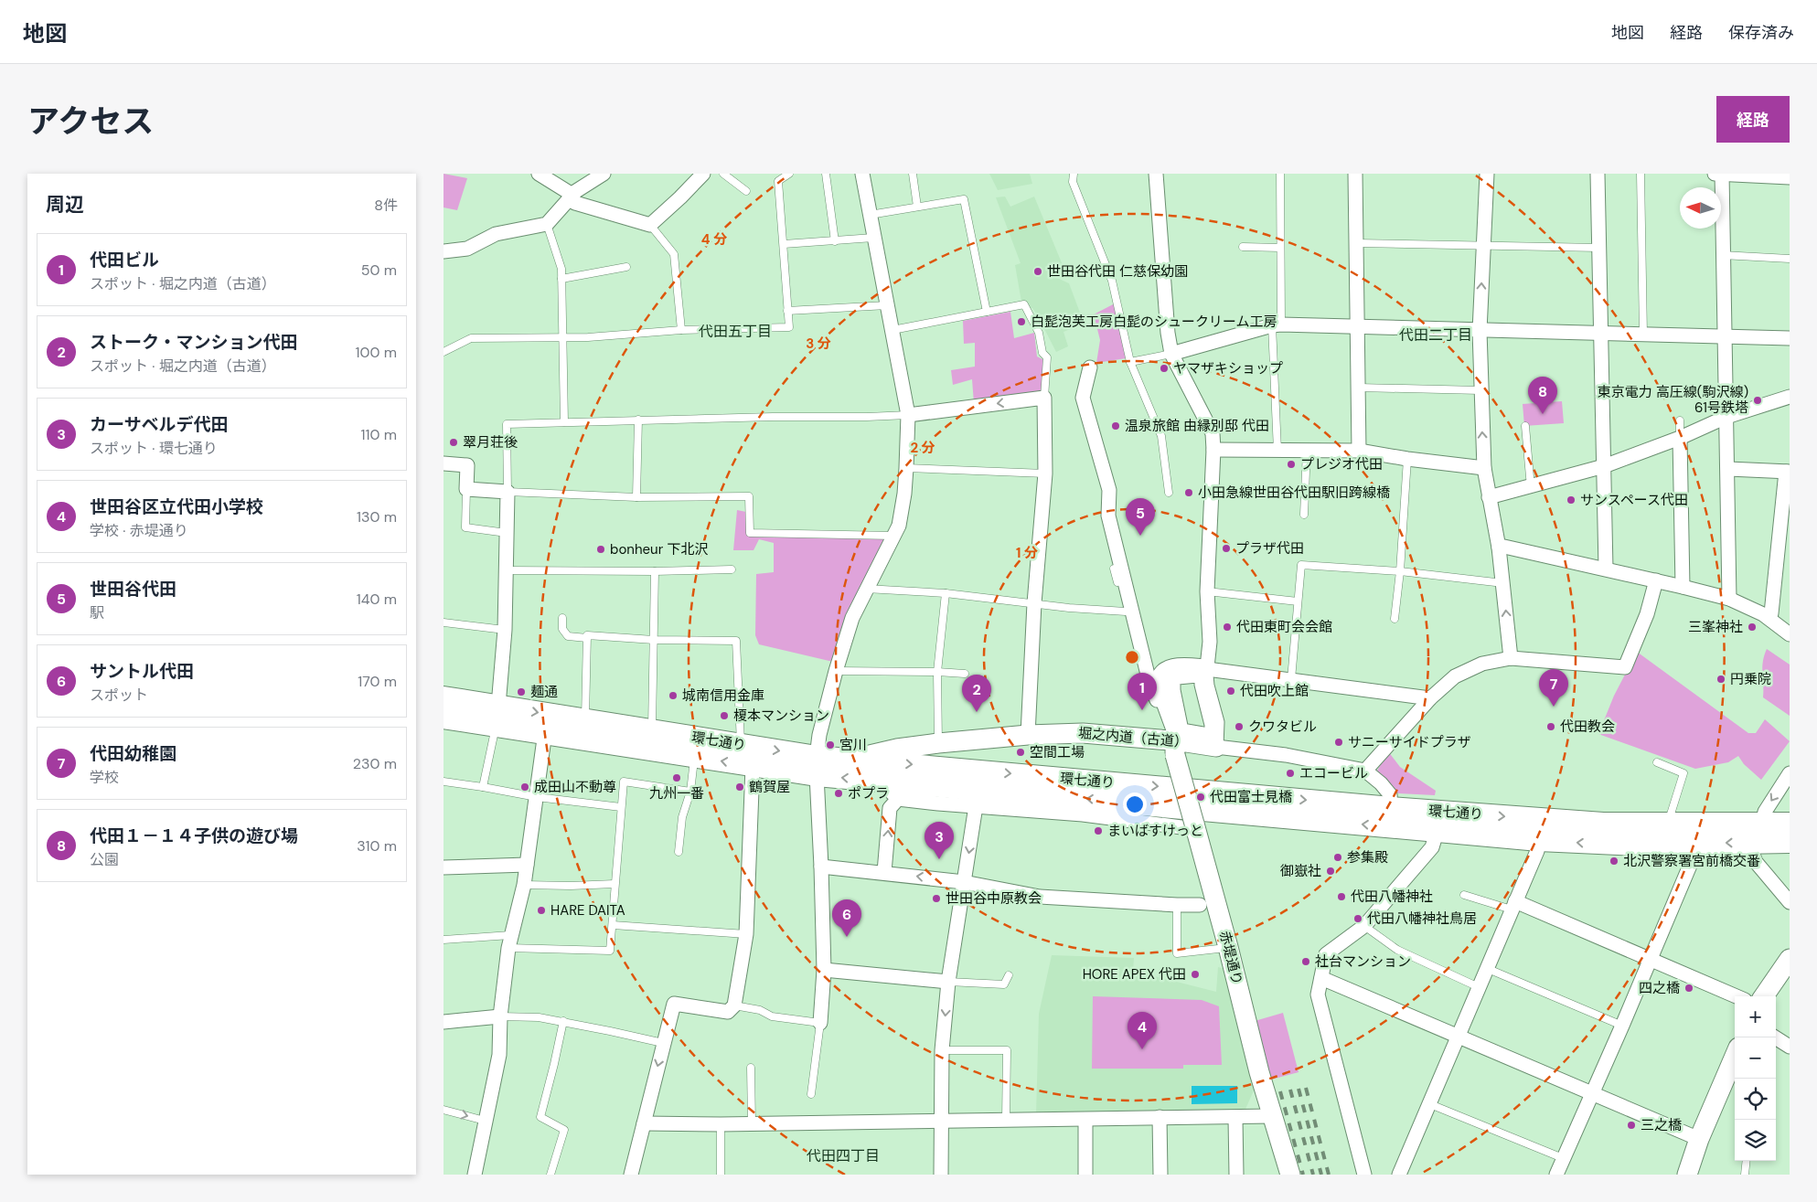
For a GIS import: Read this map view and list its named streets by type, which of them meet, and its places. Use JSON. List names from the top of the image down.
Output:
{
  "streets": {
    "main road": ["環七通り"],
    "street": ["堀之内道（古道）", "赤堤通り"]
  },
  "crossings": [
    ["堀之内道（古道）", "環七通り"],
    ["堀之内道（古道）", "赤堤通り"]
  ],
  "districts": ["代田五丁目", "代田二丁目", "代田四丁目"],
  "places": [
    "世田谷代田 仁慈保幼園",
    "白髭泡芙工房白髭のシュークリーム工房",
    "ヤマザキショップ",
    "東京電力 高圧線(駒沢線) 61号鉄塔",
    "温泉旅館 由縁別邸 代田",
    "翠月荘後",
    "プレジオ代田",
    "小田急線世田谷代田駅旧跨線橋",
    "サンスペース代田",
    "プラザ代田",
    "bonheur 下北沢",
    "代田東町会会館",
    "三峯神社",
    "円乗院",
    "代田吹上館",
    "麺通",
    "城南信用金庫",
    "榎本マンション",
    "クワタビル",
    "代田教会",
    "サニーサイドプラザ",
    "宮川",
    "空間工場",
    "エコービル",
    "九州一番",
    "成田山不動尊",
    "鶴賀屋",
    "ポプラ",
    "代田富士見橋",
    "まいばすけっと",
    "参集殿",
    "北沢警察署宮前橋交番",
    "御嶽社",
    "代田八幡神社",
    "世田谷中原教会",
    "HARE DAITA",
    "代田八幡神社鳥居",
    "社台マンション",
    "HORE APEX 代田",
    "四之橋",
    "三之橋"
  ],
  "north": "left",
  "page": {
    "header": "地図",
    "nav": ["地図", "経路", "保存済み"],
    "title": "アクセス",
    "buttons": "経路",
    "heading": ["周辺", "8件"],
    "list": [
      {
        "mark": "1",
        "name": "代田ビル",
        "note": "スポット · 堀之内道（古道）",
        "value": "50 m"
      },
      {
        "mark": "2",
        "name": "ストーク・マンション代田",
        "note": "スポット · 堀之内道（古道）",
        "value": "100 m"
      },
      {
        "mark": "3",
        "name": "カーサベルデ代田",
        "note": "スポット · 環七通り",
        "value": "110 m"
      },
      {
        "mark": "4",
        "name": "世田谷区立代田小学校",
        "note": "学校 · 赤堤通り",
        "value": "130 m"
      },
      {
        "mark": "5",
        "name": "世田谷代田",
        "note": "駅",
        "value": "140 m"
      },
      {
        "mark": "6",
        "name": "サントル代田",
        "note": "スポット",
        "value": "170 m"
      },
      {
        "mark": "7",
        "name": "代田幼稚園",
        "note": "学校",
        "value": "230 m"
      },
      {
        "mark": "8",
        "name": "代田１－１４子供の遊び場",
        "note": "公園",
        "value": "310 m"
      }
    ],
    "pins": [
      "8",
      "5",
      "7",
      "1",
      "2",
      "3",
      "6",
      "4"
    ],
    "map_buttons": ["+", "−"]
  },
  "rings": [
    "4 分",
    "3 分",
    "2 分",
    "1 分"
  ]
}
